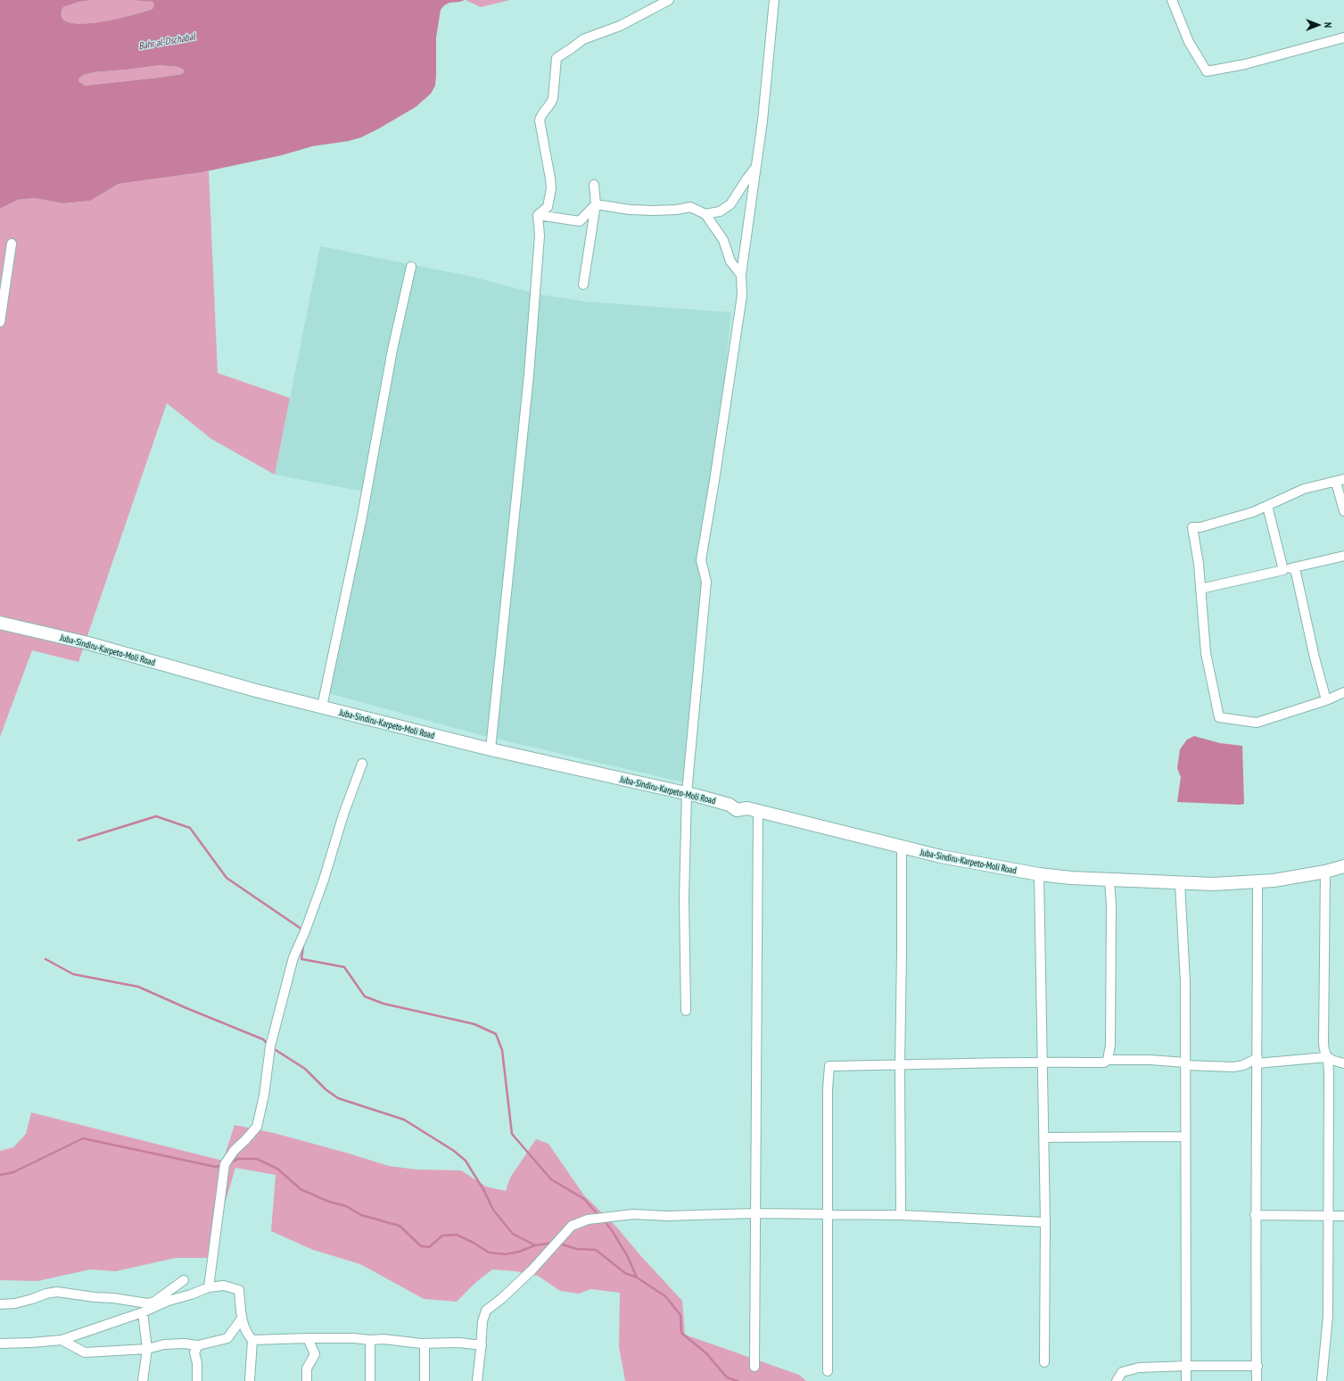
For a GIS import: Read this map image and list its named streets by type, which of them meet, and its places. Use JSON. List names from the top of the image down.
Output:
{
  "streets": {
    "main road": ["Juba-Sindiru-Karpeto-Moli Road"]
  },
  "water": ["Bahr al-Dschabal"],
  "north": "right"
}
